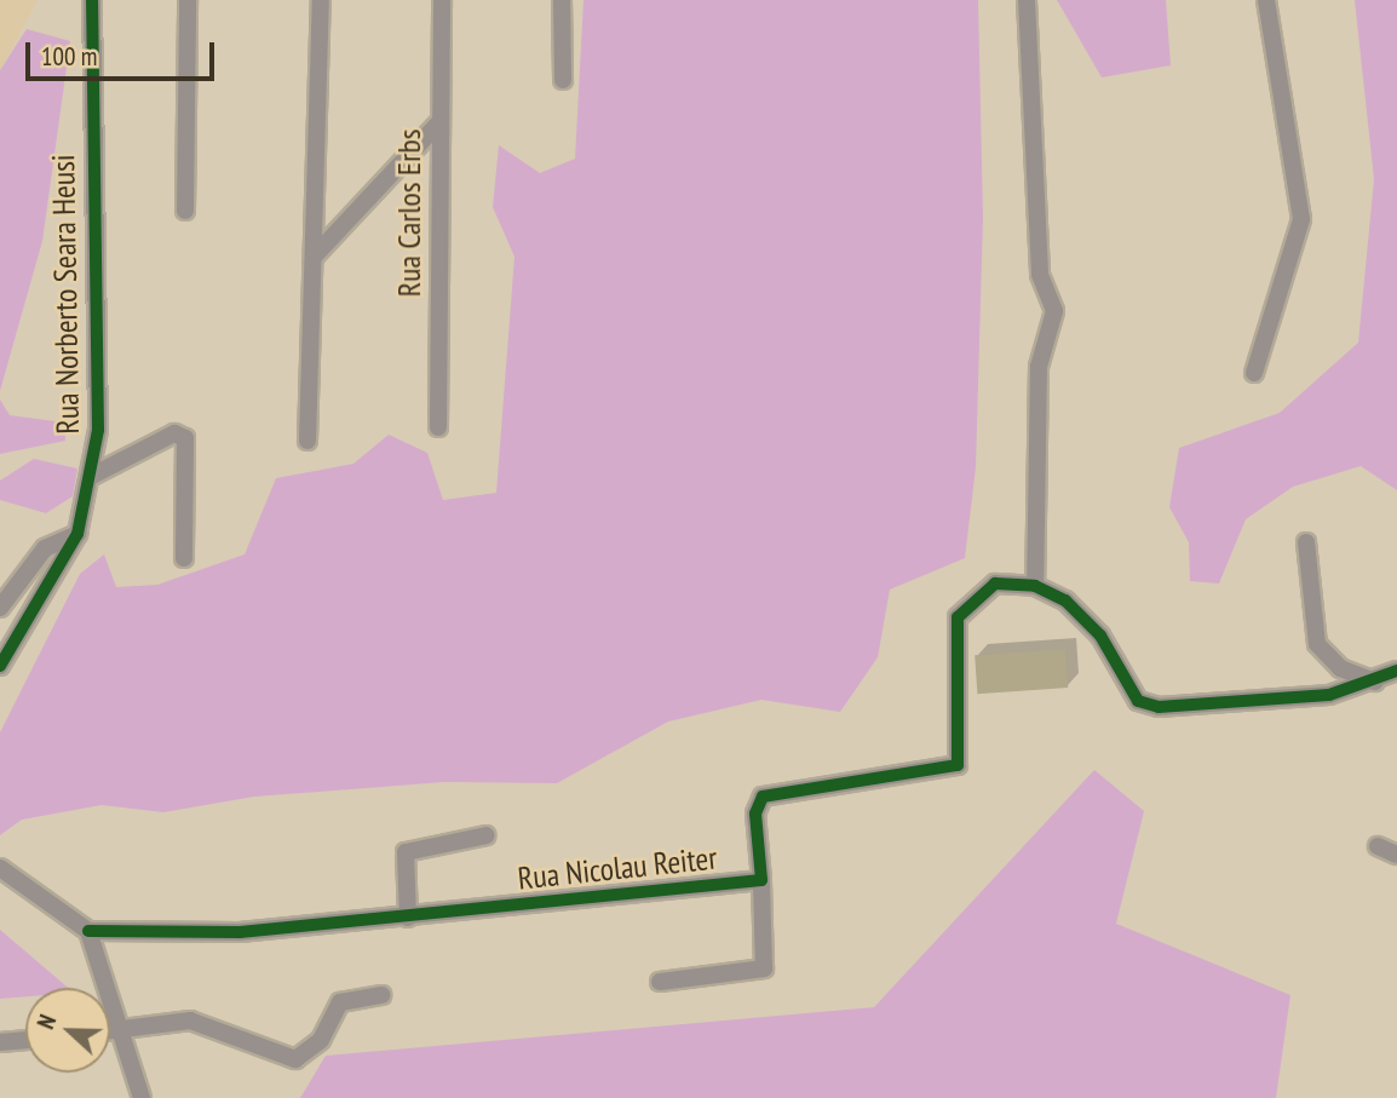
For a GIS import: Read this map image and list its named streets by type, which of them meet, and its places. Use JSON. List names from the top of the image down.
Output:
{
  "streets": {
    "street": ["Rua Carlos Erbs", "Rua Norberto Seara Heusi", "Rua Nicolau Reiter"]
  },
  "scale_bar": "100 m",
  "north": "left"
}
